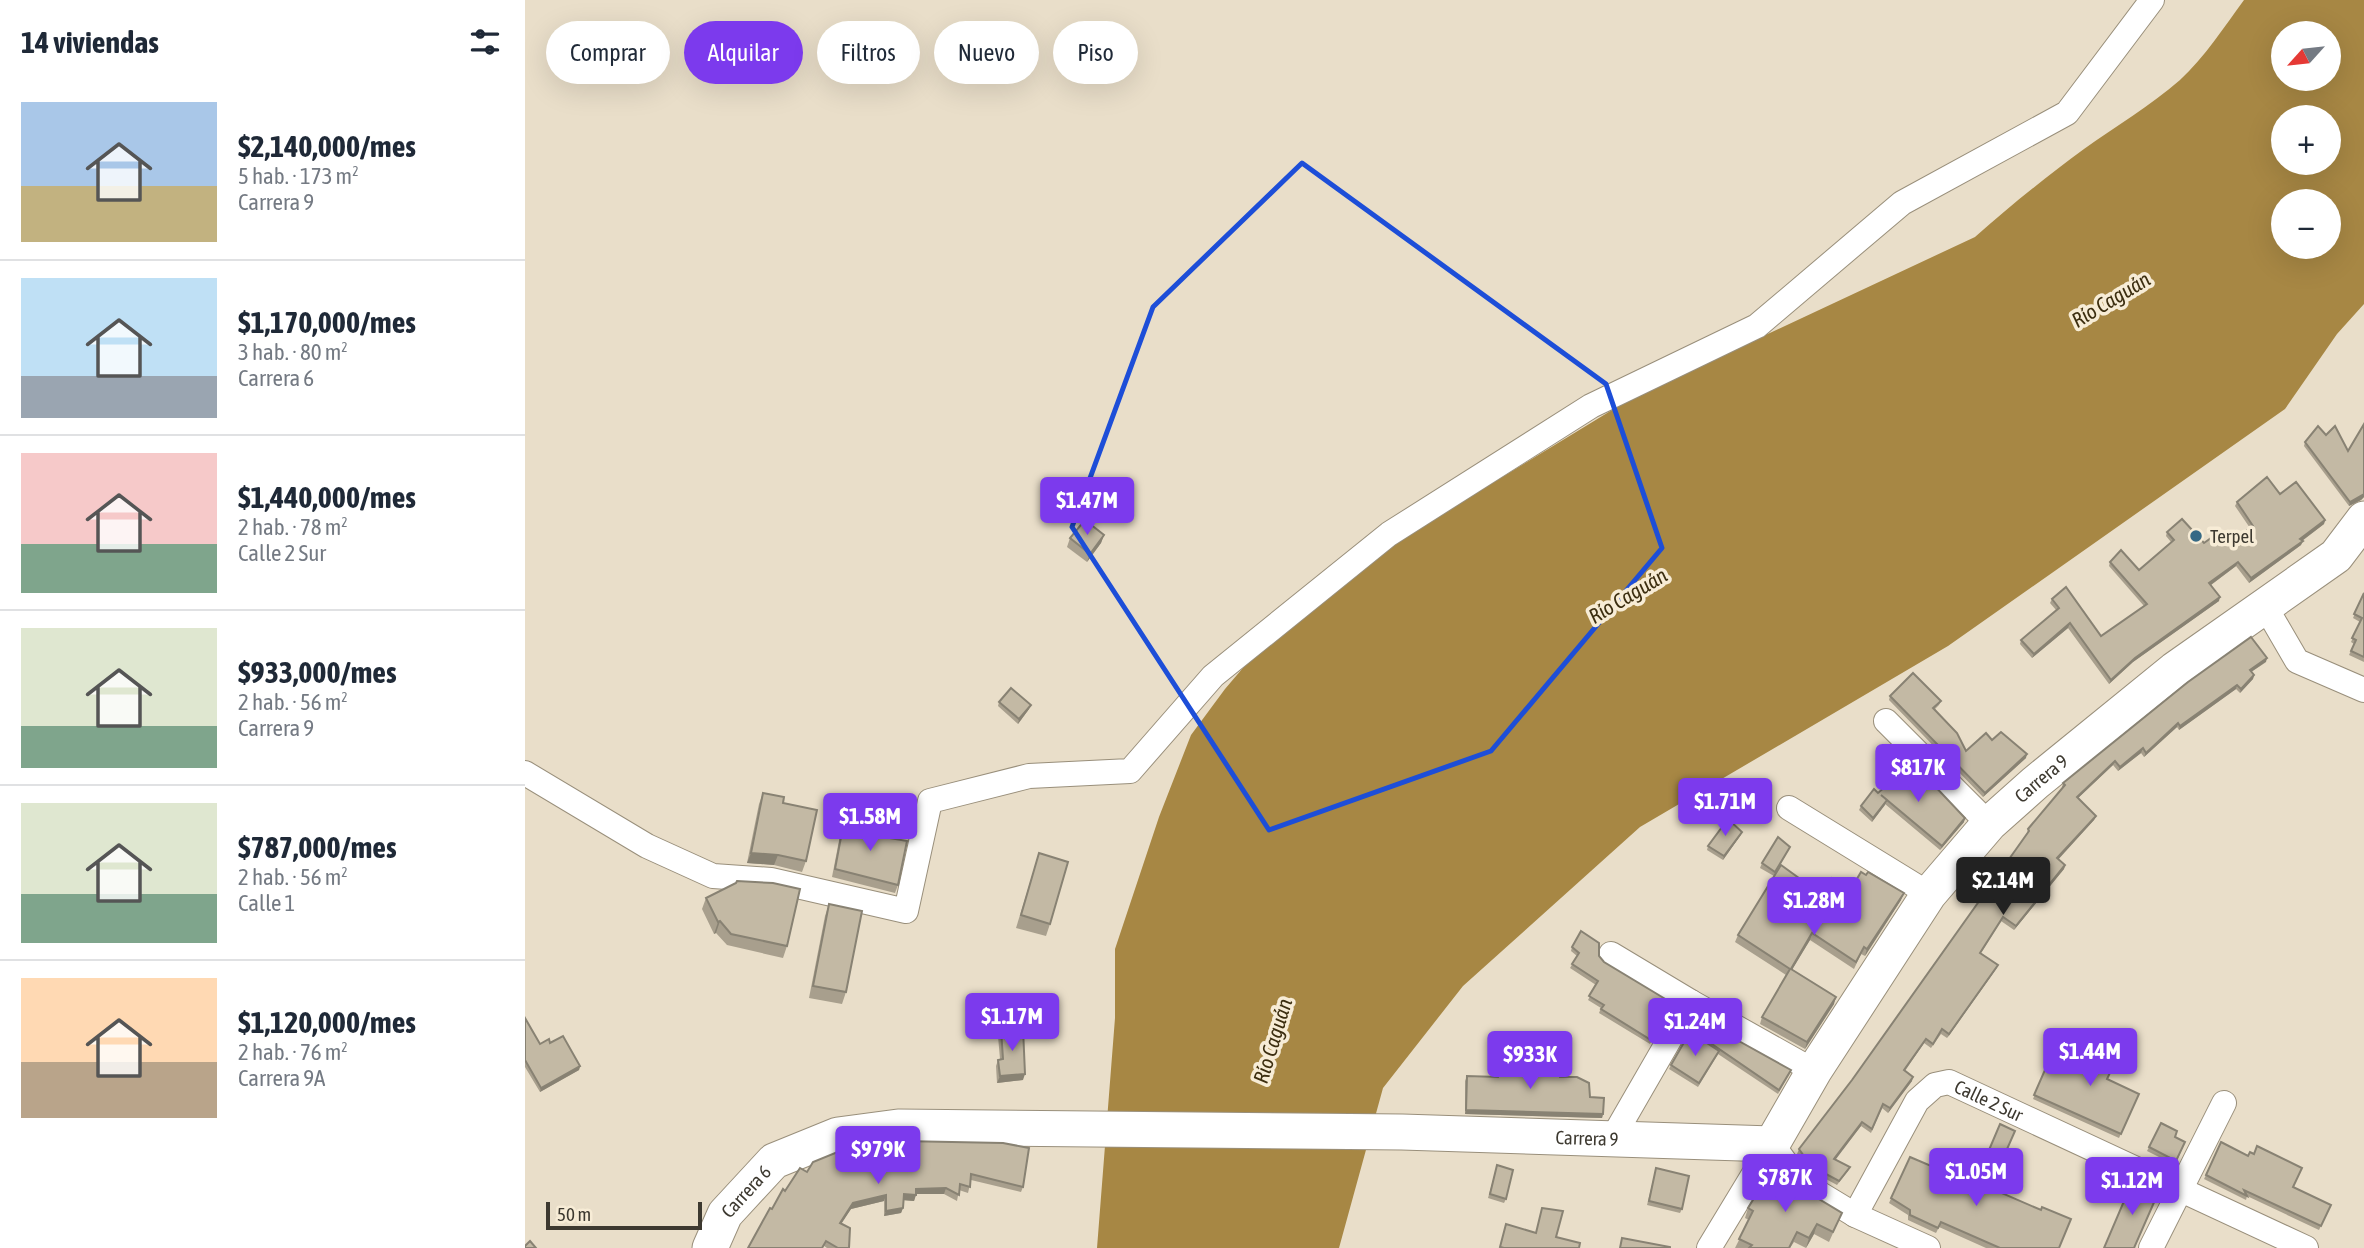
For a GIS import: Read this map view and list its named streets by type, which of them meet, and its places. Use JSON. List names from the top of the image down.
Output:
{
  "streets": {
    "main road": ["Carrera 9", "Carrera 6"],
    "street": ["Calle 2 Sur"]
  },
  "crossings": [
    ["Carrera 9", "Carrera 6"]
  ],
  "water": ["Río Caguán"],
  "places": ["Terpel"],
  "scale_bar": "50 m",
  "north": "bottom left",
  "page": {
    "heading": "14 viviendas",
    "map_buttons": ["+", "−"],
    "chip": [
      "Comprar",
      "Alquilar",
      "Filtros",
      "Nuevo",
      "Piso"
    ],
    "list": [
      {
        "name": "$2,140,000/mes",
        "note": "5 hab. · 173 m² · Carrera 9"
      },
      {
        "name": "$1,170,000/mes",
        "note": "3 hab. · 80 m² · Carrera 6"
      },
      {
        "name": "$1,440,000/mes",
        "note": "2 hab. · 78 m² · Calle 2 Sur"
      },
      {
        "name": "$933,000/mes",
        "note": "2 hab. · 56 m² · Carrera 9"
      },
      {
        "name": "$787,000/mes",
        "note": "2 hab. · 56 m² · Calle 1"
      },
      {
        "name": "$1,120,000/mes",
        "note": "2 hab. · 76 m² · Carrera 9A"
      }
    ],
    "price": [
      "$1.47M",
      "$817K",
      "$1.71M",
      "$1.58M",
      "$2.14M",
      "$1.28M",
      "$1.17M",
      "$1.24M",
      "$1.44M",
      "$933K",
      "$979K",
      "$1.05M",
      "$787K",
      "$1.12M"
    ],
    "scale": "50 m"
  }
}
